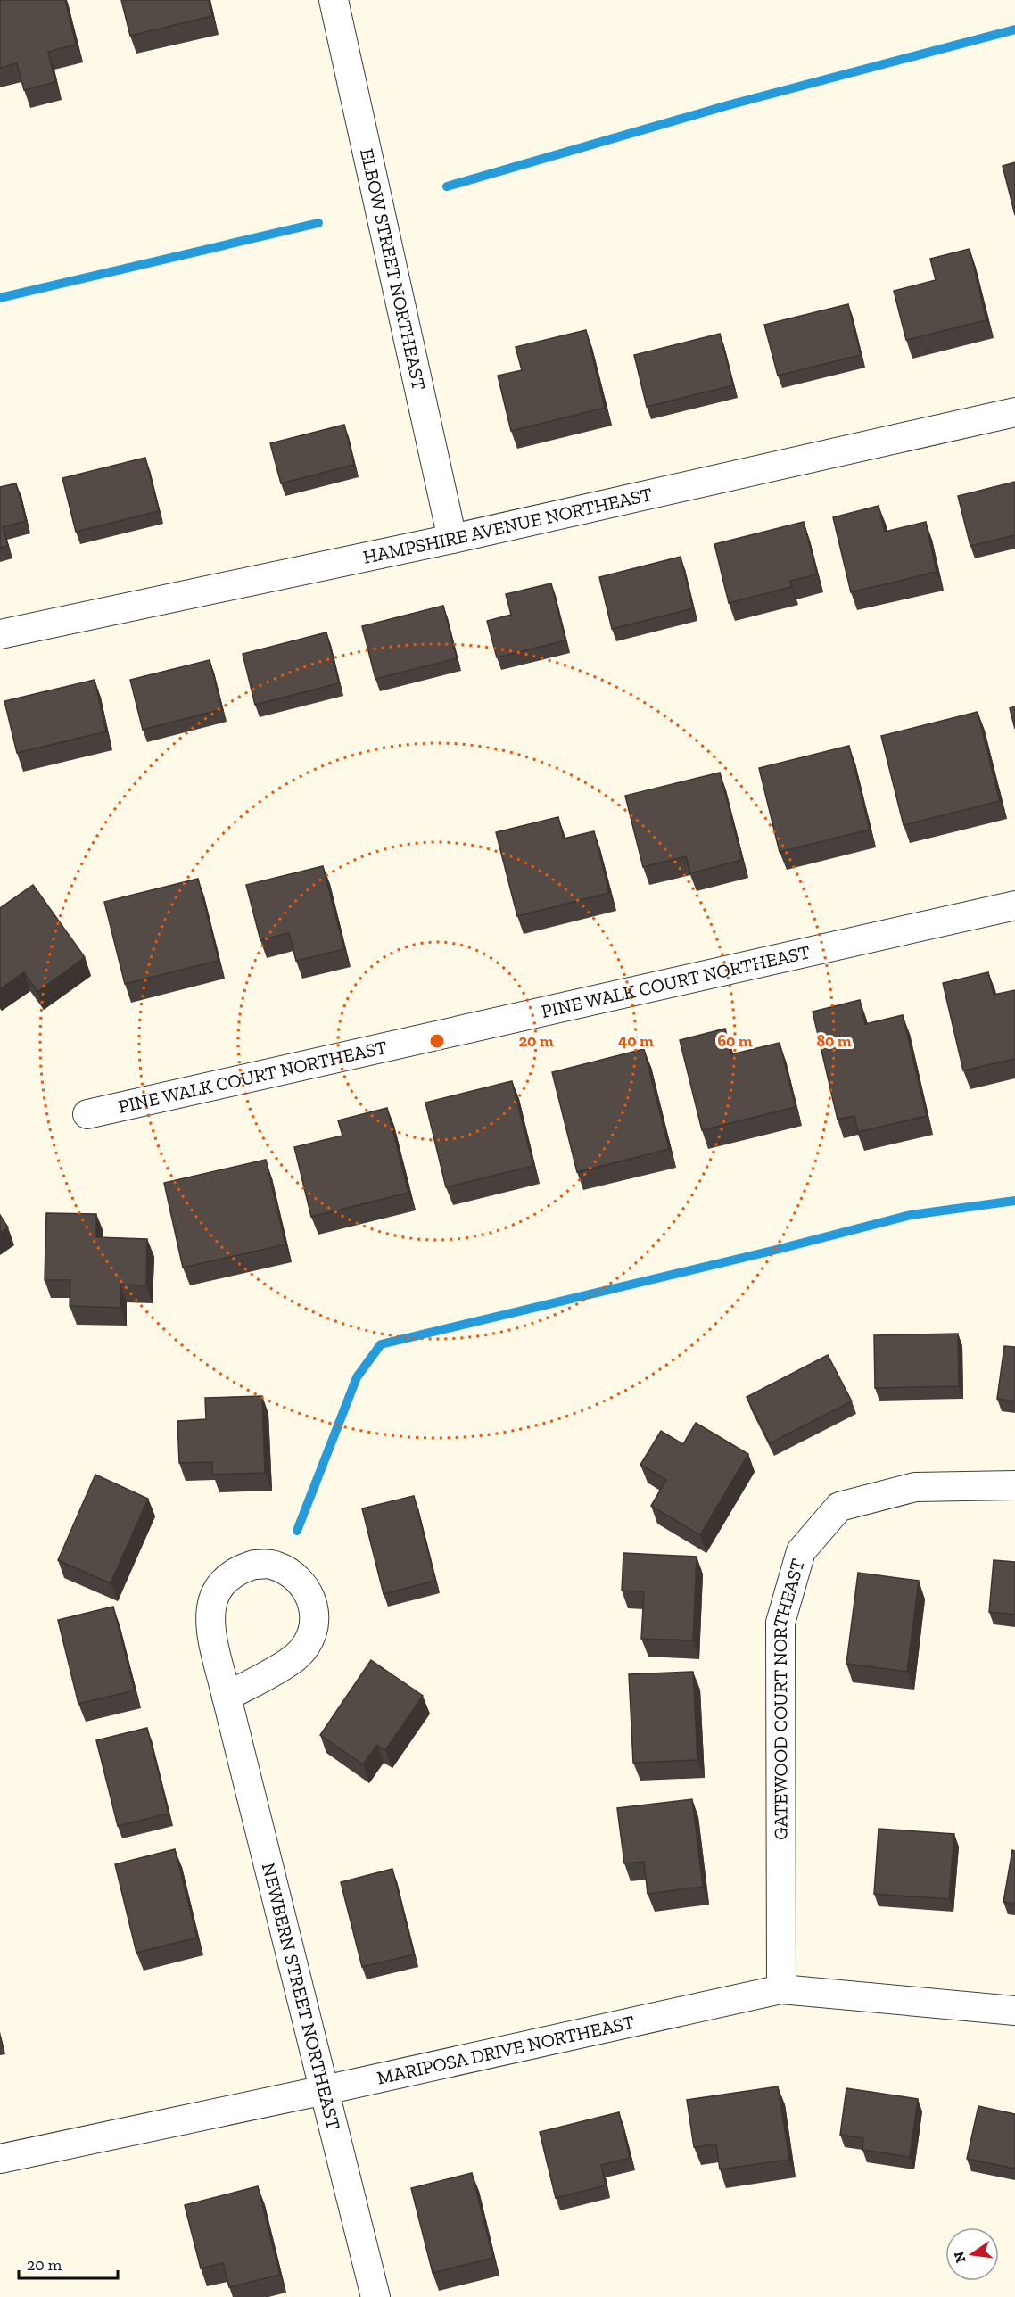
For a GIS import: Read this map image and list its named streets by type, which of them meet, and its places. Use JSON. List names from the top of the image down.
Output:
{
  "streets": {
    "street": [
      "ELBOW STREET NORTHEAST",
      "HAMPSHIRE AVENUE NORTHEAST",
      "PINE WALK COURT NORTHEAST",
      "GATEWOOD COURT NORTHEAST",
      "NEWBERN STREET NORTHEAST",
      "MARIPOSA DRIVE NORTHEAST"
    ]
  },
  "crossings": [
    ["ELBOW STREET NORTHEAST", "HAMPSHIRE AVENUE NORTHEAST"],
    ["GATEWOOD COURT NORTHEAST", "MARIPOSA DRIVE NORTHEAST"],
    ["NEWBERN STREET NORTHEAST", "MARIPOSA DRIVE NORTHEAST"]
  ],
  "scale_bar": "20 m",
  "north": "left",
  "rings": [
    "20 m",
    "40 m",
    "60 m",
    "80 m"
  ]
}
